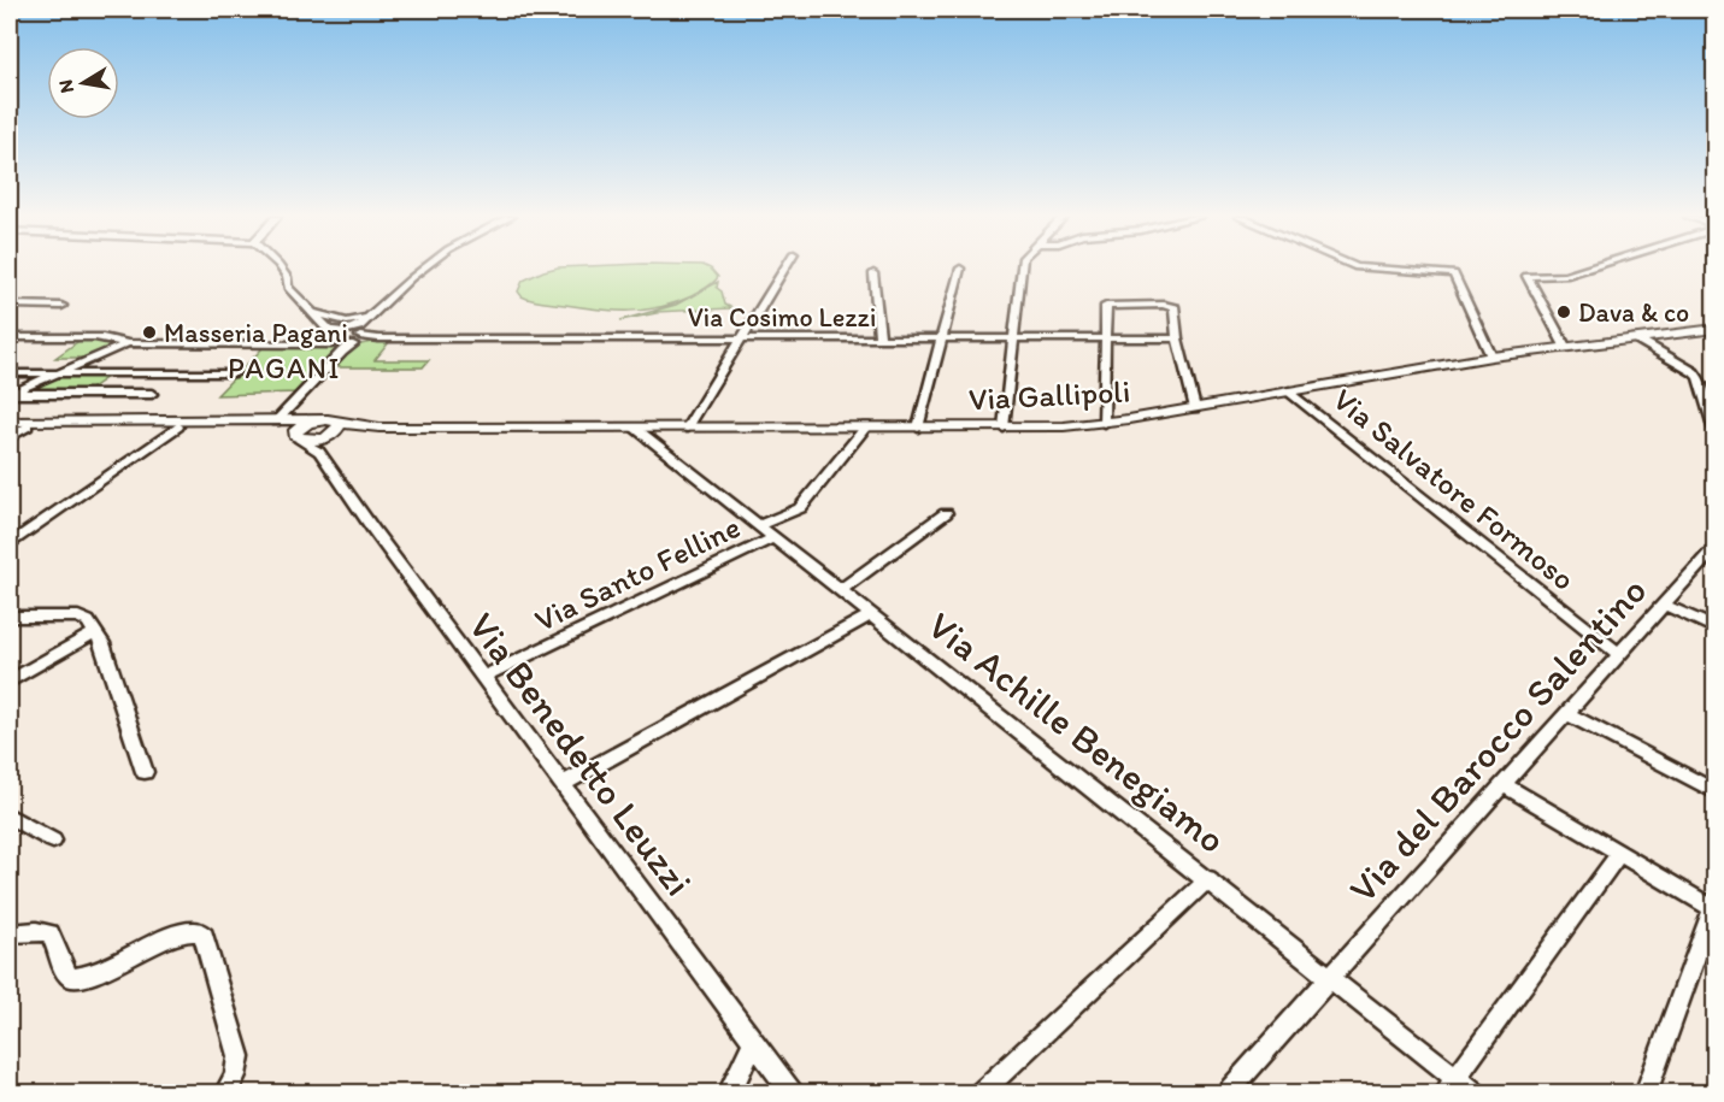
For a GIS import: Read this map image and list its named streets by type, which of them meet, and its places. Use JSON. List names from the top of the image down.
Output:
{
  "streets": {
    "main road": ["Via Gallipoli"],
    "street": [
      "Via Cosimo Lezzi",
      "Via Salvatore Formoso",
      "Via Santo Felline",
      "Via Achille Benegiamo",
      "Via del Barocco Salentino",
      "Via Benedetto Leuzzi"
    ]
  },
  "crossings": [
    ["Via Gallipoli", "Via Salvatore Formoso"],
    ["Via Gallipoli", "Via Achille Benegiamo"],
    ["Via Gallipoli", "Via Benedetto Leuzzi"],
    ["Via Salvatore Formoso", "Via del Barocco Salentino"],
    ["Via Santo Felline", "Via Achille Benegiamo"],
    ["Via Santo Felline", "Via Benedetto Leuzzi"],
    ["Via Achille Benegiamo", "Via del Barocco Salentino"]
  ],
  "districts": ["PAGANI"],
  "places": ["Dava & co", "Masseria Pagani"],
  "north": "left"
}
